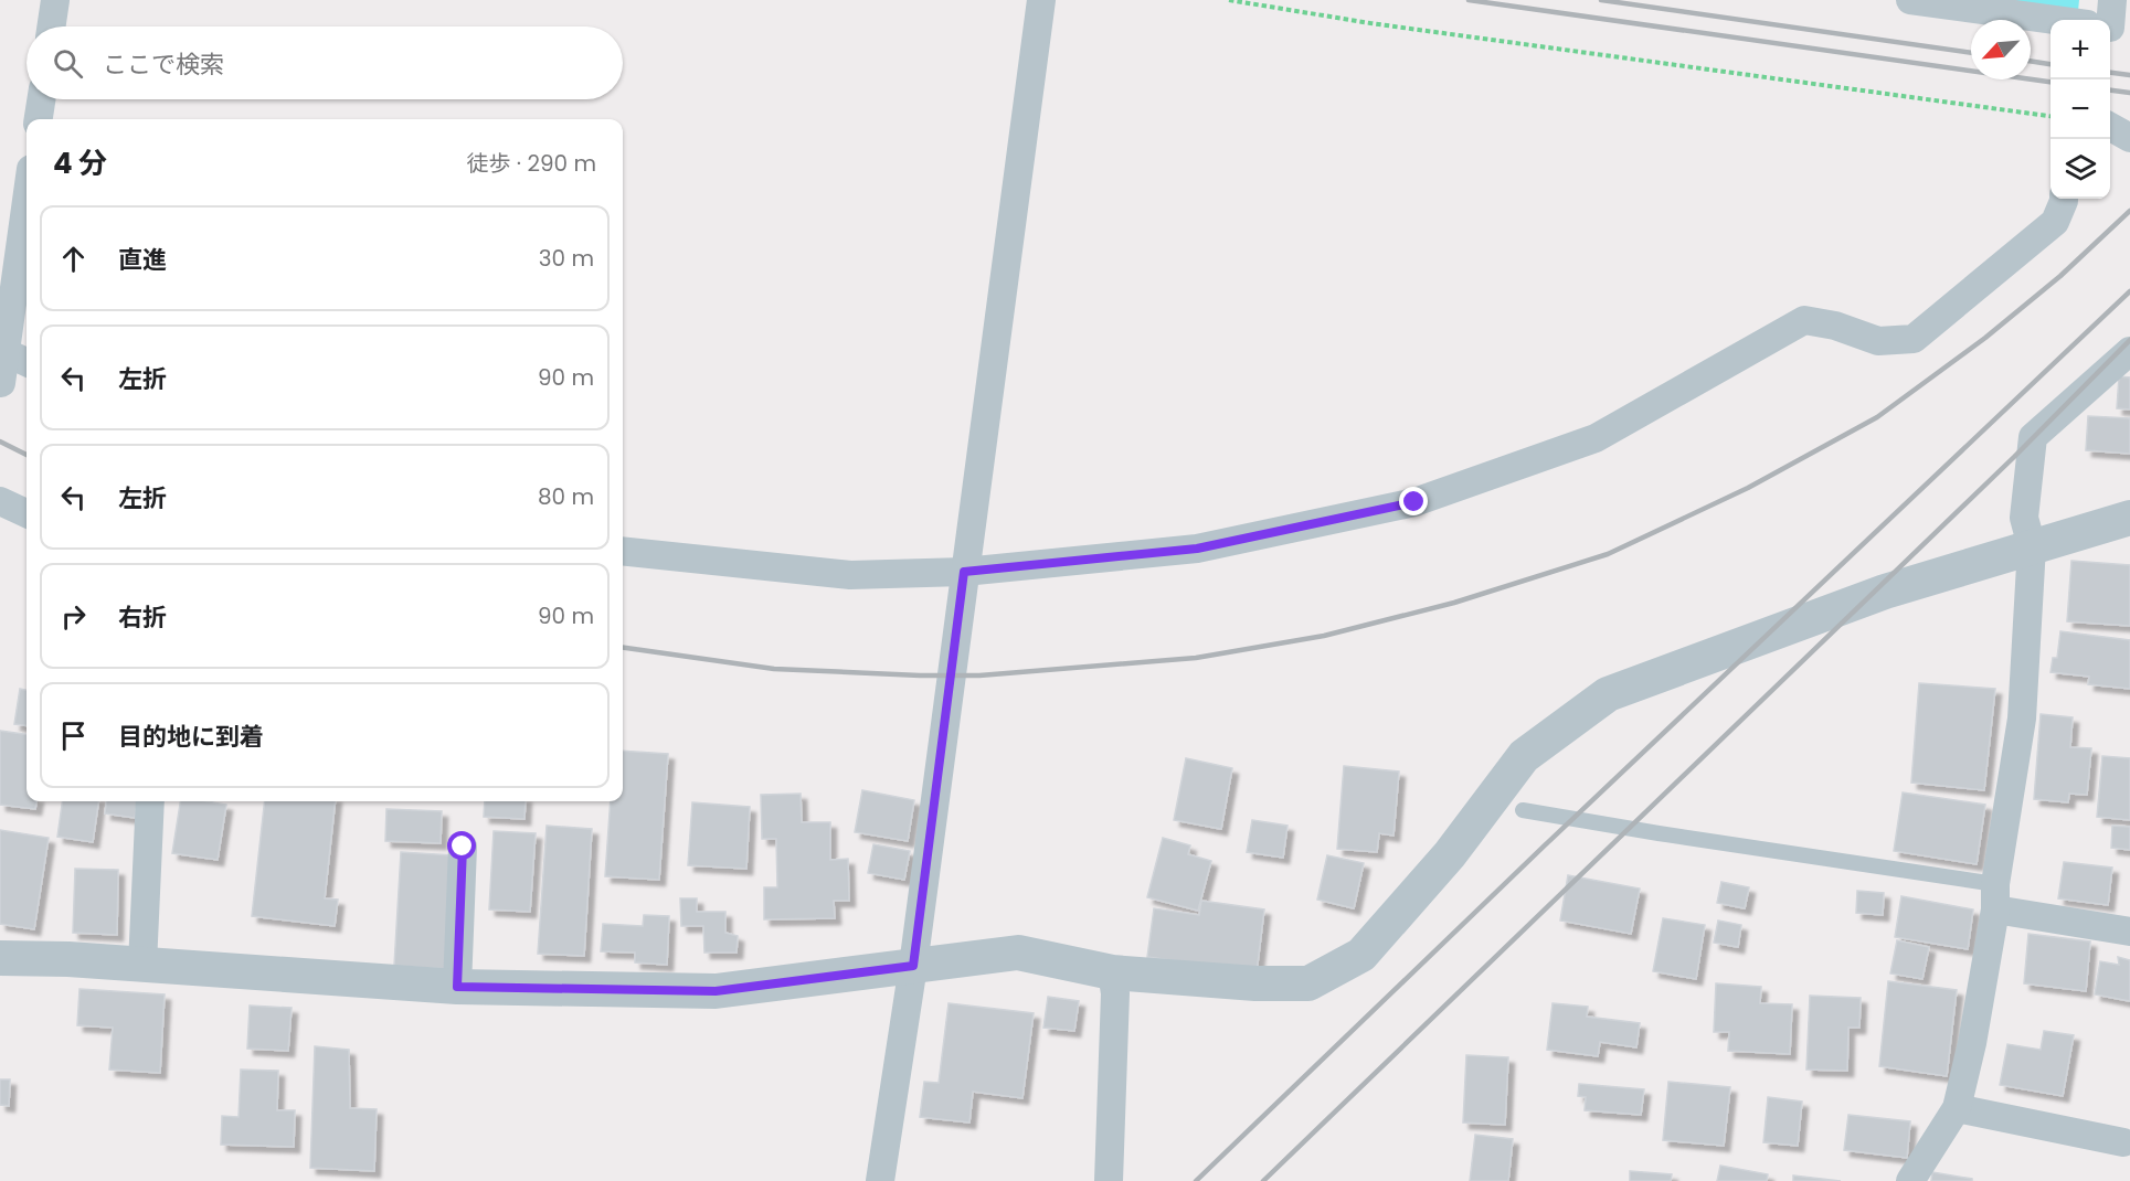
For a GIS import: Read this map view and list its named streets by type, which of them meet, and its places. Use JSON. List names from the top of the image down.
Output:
{
  "north": "bottom left",
  "page": {
    "map_buttons": ["+", "−"],
    "search": "ここで検索",
    "heading": ["4 分", "徒歩 · 290 m"],
    "list": [
      ["直進", "30 m"],
      ["左折", "90 m"],
      ["左折", "80 m"],
      ["右折", "90 m"],
      "目的地に到着"
    ]
  }
}
